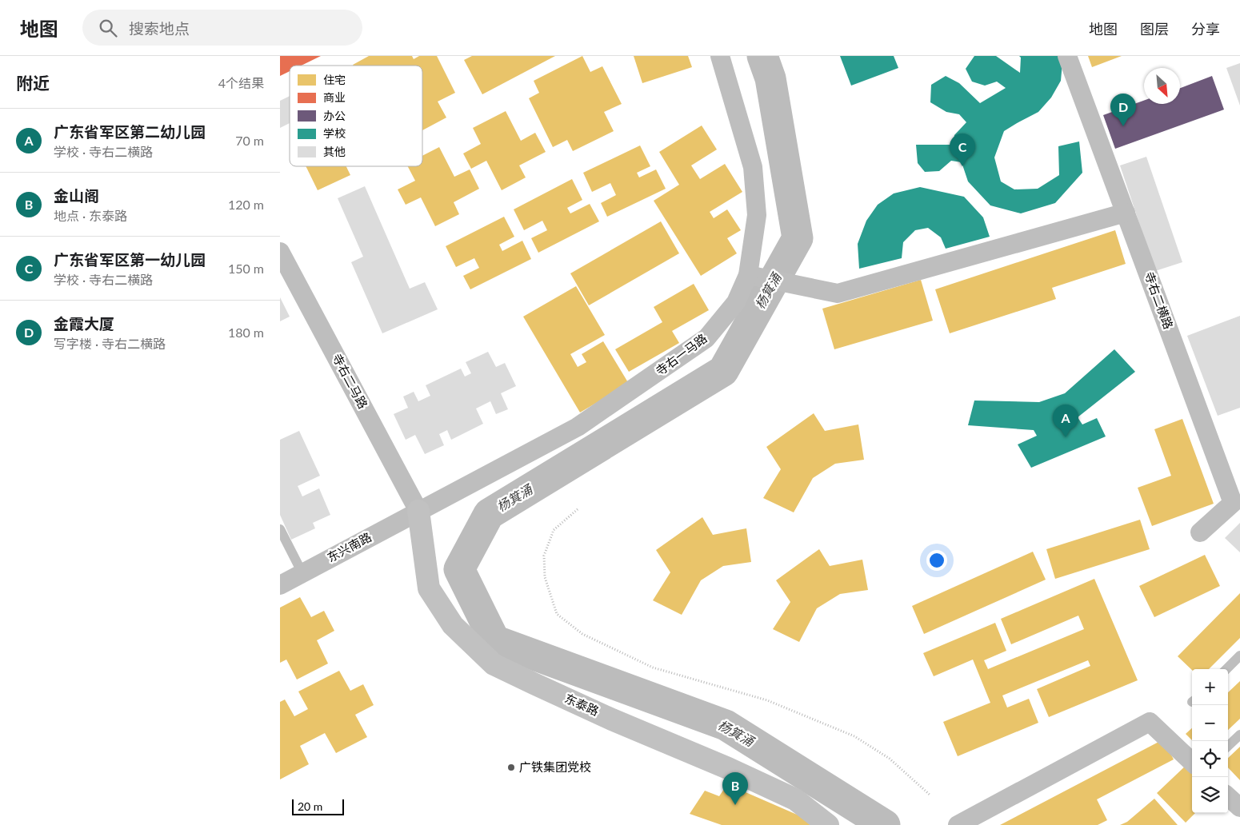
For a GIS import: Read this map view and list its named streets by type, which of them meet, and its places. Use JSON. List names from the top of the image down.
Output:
{
  "streets": {
    "street": [
      "寺右二横路",
      "寺右一马路",
      "寺右二马路",
      "东兴南路",
      "东泰路"
    ]
  },
  "crossings": [
    ["寺右一马路", "寺右二马路"],
    ["寺右一马路", "东兴南路"],
    ["寺右一马路", "东泰路"],
    ["寺右二马路", "东兴南路"],
    ["寺右二马路", "东泰路"],
    ["东兴南路", "东泰路"]
  ],
  "water": ["杨箕涌"],
  "places": ["广铁集团党校"],
  "legend": [
    "住宅",
    "商业",
    "办公",
    "学校",
    "其他"
  ],
  "scale_bar": "20 m",
  "north": "bottom right",
  "page": {
    "header": "地图",
    "search": "搜索地点",
    "nav": ["地图", "图层", "分享"],
    "heading": ["附近", "4个结果"],
    "pins": [
      "D",
      "C",
      "A",
      "B"
    ],
    "list": [
      {
        "mark": "A",
        "name": "广东省军区第二幼儿园",
        "note": "学校 · 寺右二横路",
        "value": "70 m"
      },
      {
        "mark": "B",
        "name": "金山阁",
        "note": "地点 · 东泰路",
        "value": "120 m"
      },
      {
        "mark": "C",
        "name": "广东省军区第一幼儿园",
        "note": "学校 · 寺右二横路",
        "value": "150 m"
      },
      {
        "mark": "D",
        "name": "金霞大厦",
        "note": "写字楼 · 寺右二横路",
        "value": "180 m"
      }
    ],
    "map_buttons": ["+", "−"],
    "scale": "20 m"
  }
}
